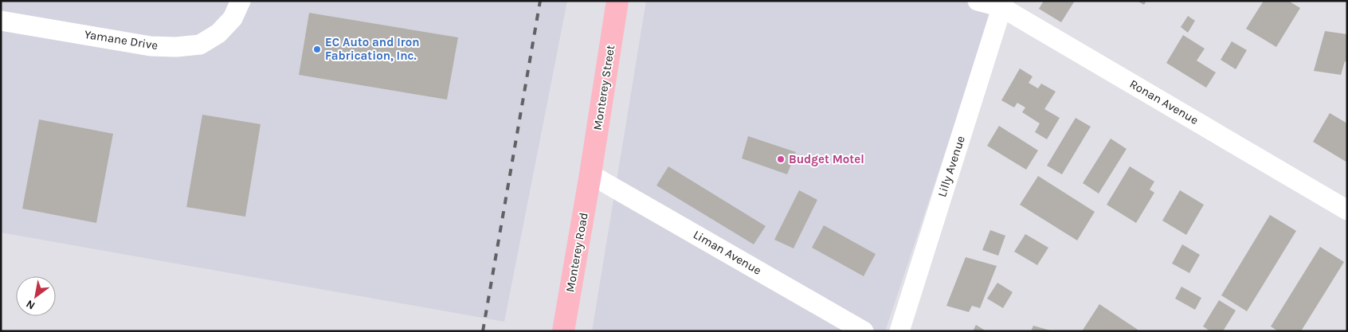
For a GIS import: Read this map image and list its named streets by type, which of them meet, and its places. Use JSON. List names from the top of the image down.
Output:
{
  "streets": {
    "main road": ["Monterey Street", "Monterey Road"],
    "street": [
      "Yamane Drive",
      "Ronan Avenue",
      "Lilly Avenue",
      "Liman Avenue"
    ]
  },
  "crossings": [
    ["Monterey Street", "Monterey Road"],
    ["Monterey Street", "Liman Avenue"],
    ["Ronan Avenue", "Lilly Avenue"],
    ["Monterey Road", "Liman Avenue"]
  ],
  "places": ["EC Auto and Iron Fabrication, Inc.", "Budget Motel"],
  "north": "bottom left"
}
